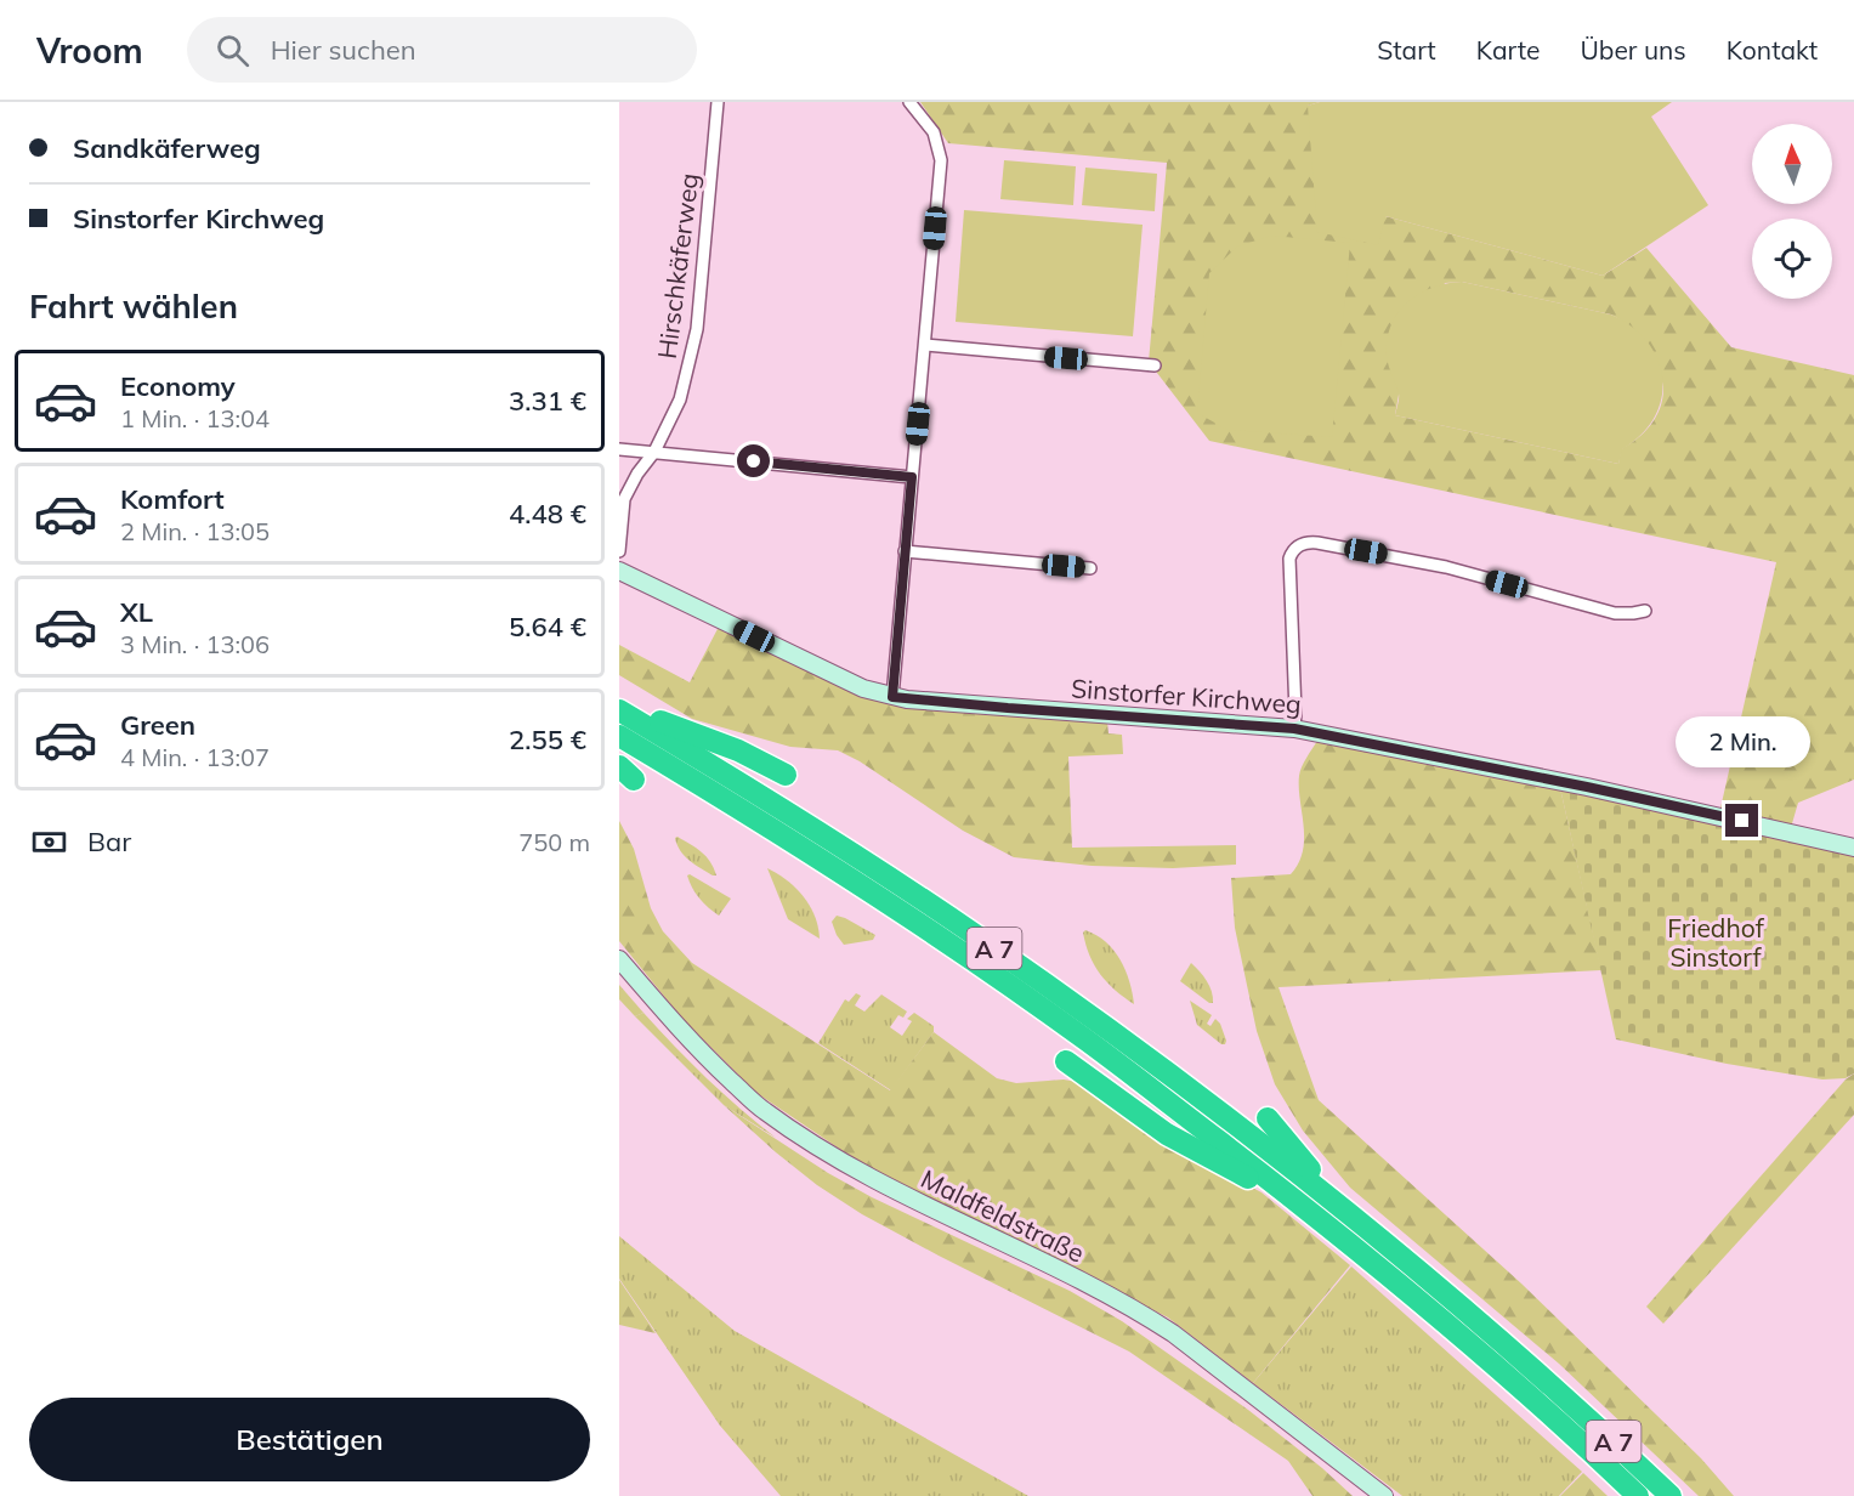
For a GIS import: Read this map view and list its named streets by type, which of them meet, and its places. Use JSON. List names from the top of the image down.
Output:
{
  "streets": {
    "highway": ["A 7"],
    "street": ["Hirschkäferweg", "Sinstorfer Kirchweg", "Maldfeldstraße"]
  },
  "parks": ["Friedhof Sinstorf"],
  "north": "top",
  "page": {
    "header": "Vroom",
    "search": "Hier suchen",
    "nav": [
      "Start",
      "Karte",
      "Über uns",
      "Kontakt"
    ],
    "banner": ["Sandkäferweg", "Sinstorfer Kirchweg"],
    "heading": "Fahrt wählen",
    "list": [
      {
        "name": "Economy",
        "note": "1 Min. · 13:04",
        "value": "3.31 €"
      },
      {
        "name": "Komfort",
        "note": "2 Min. · 13:05",
        "value": "4.48 €"
      },
      {
        "name": "XL",
        "note": "3 Min. · 13:06",
        "value": "5.64 €"
      },
      {
        "name": "Green",
        "note": "4 Min. · 13:07",
        "value": "2.55 €"
      }
    ],
    "bubble": "2 Min.",
    "pay": ["Bar", "750 m"],
    "buttons": "Bestätigen"
  }
}
